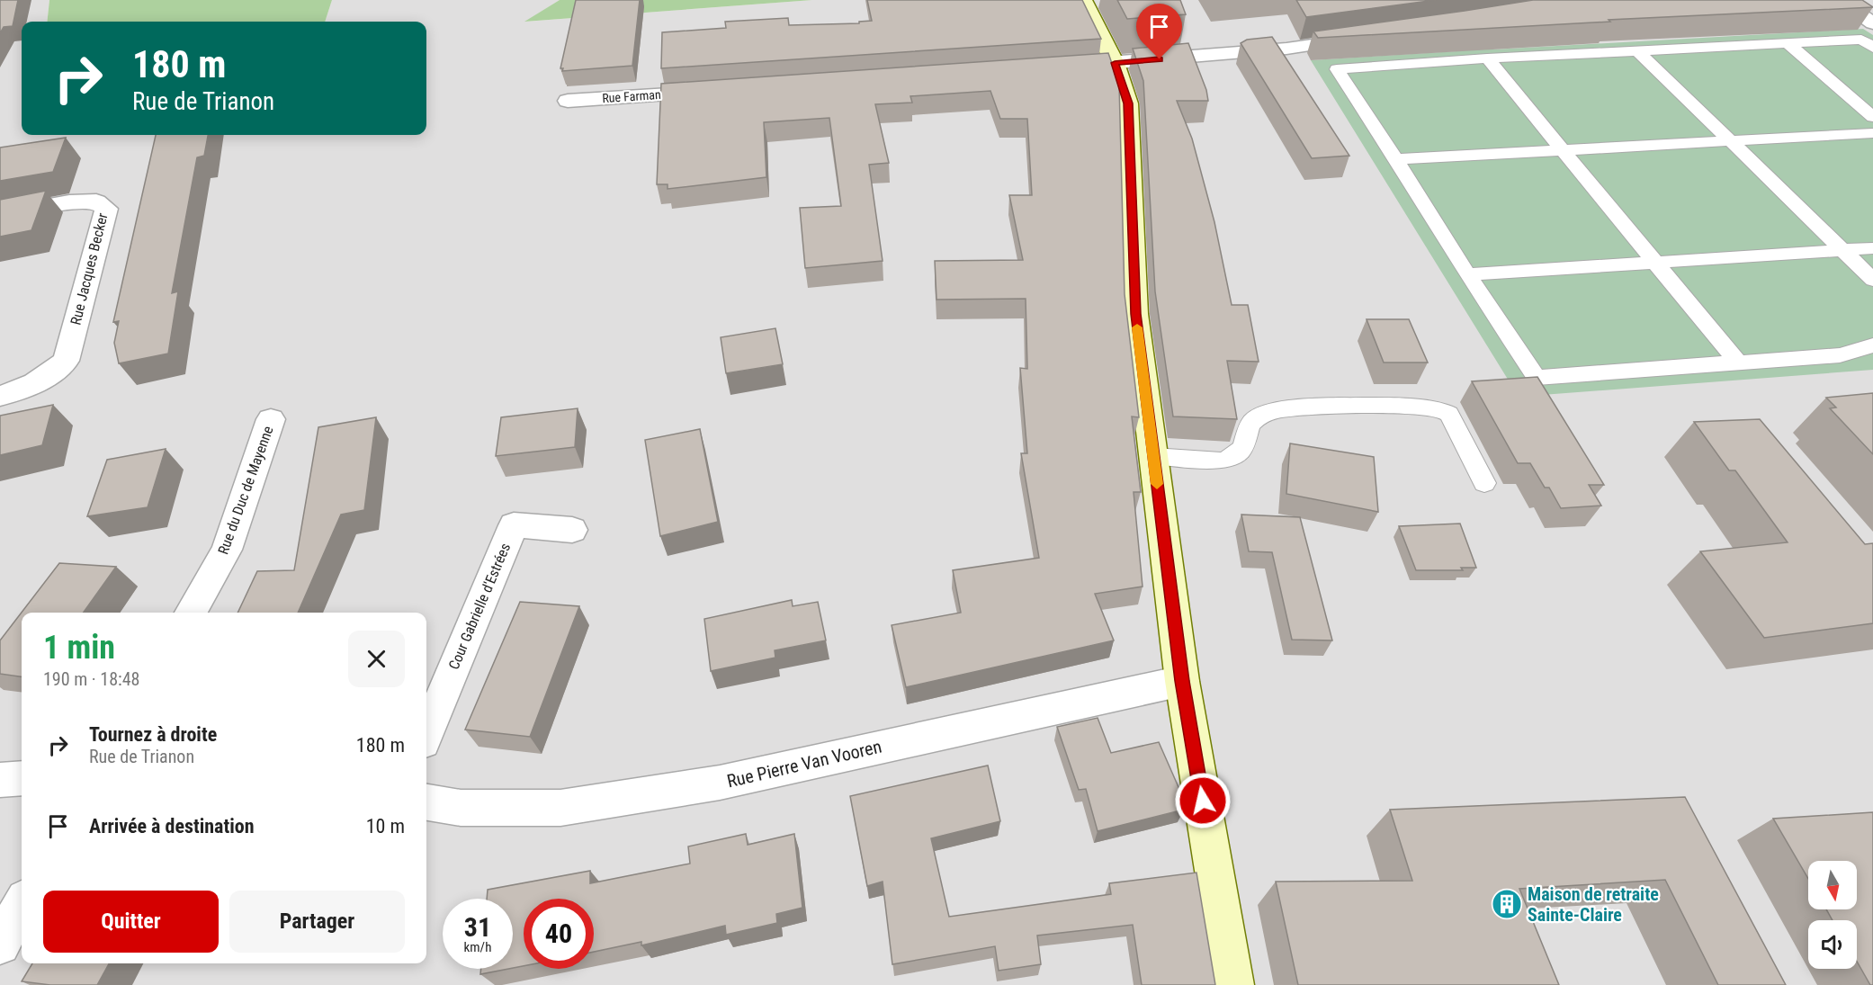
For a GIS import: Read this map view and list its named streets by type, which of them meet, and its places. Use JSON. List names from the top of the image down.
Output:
{
  "streets": {
    "street": [
      "Rue Farman",
      "Rue Jacques Becker",
      "Rue du Duc de Mayenne",
      "Cour Gabrielle d'Estrées",
      "Rue Pierre Van Vooren"
    ]
  },
  "places": {
    "building": ["Maison de retraite Sainte-Claire"]
  },
  "north": "bottom",
  "page": {
    "turn": ["180 m", "Rue de Trianon"],
    "heading": ["1 min", "190 m · 18:48"],
    "list": [
      {
        "name": "Tournez à droite",
        "note": "Rue de Trianon",
        "value": "180 m"
      },
      {
        "name": "Arrivée à destination",
        "value": "10 m"
      }
    ],
    "buttons": ["Quitter", "Partager"],
    "speed": "31 km/h",
    "limit": "40"
  }
}
